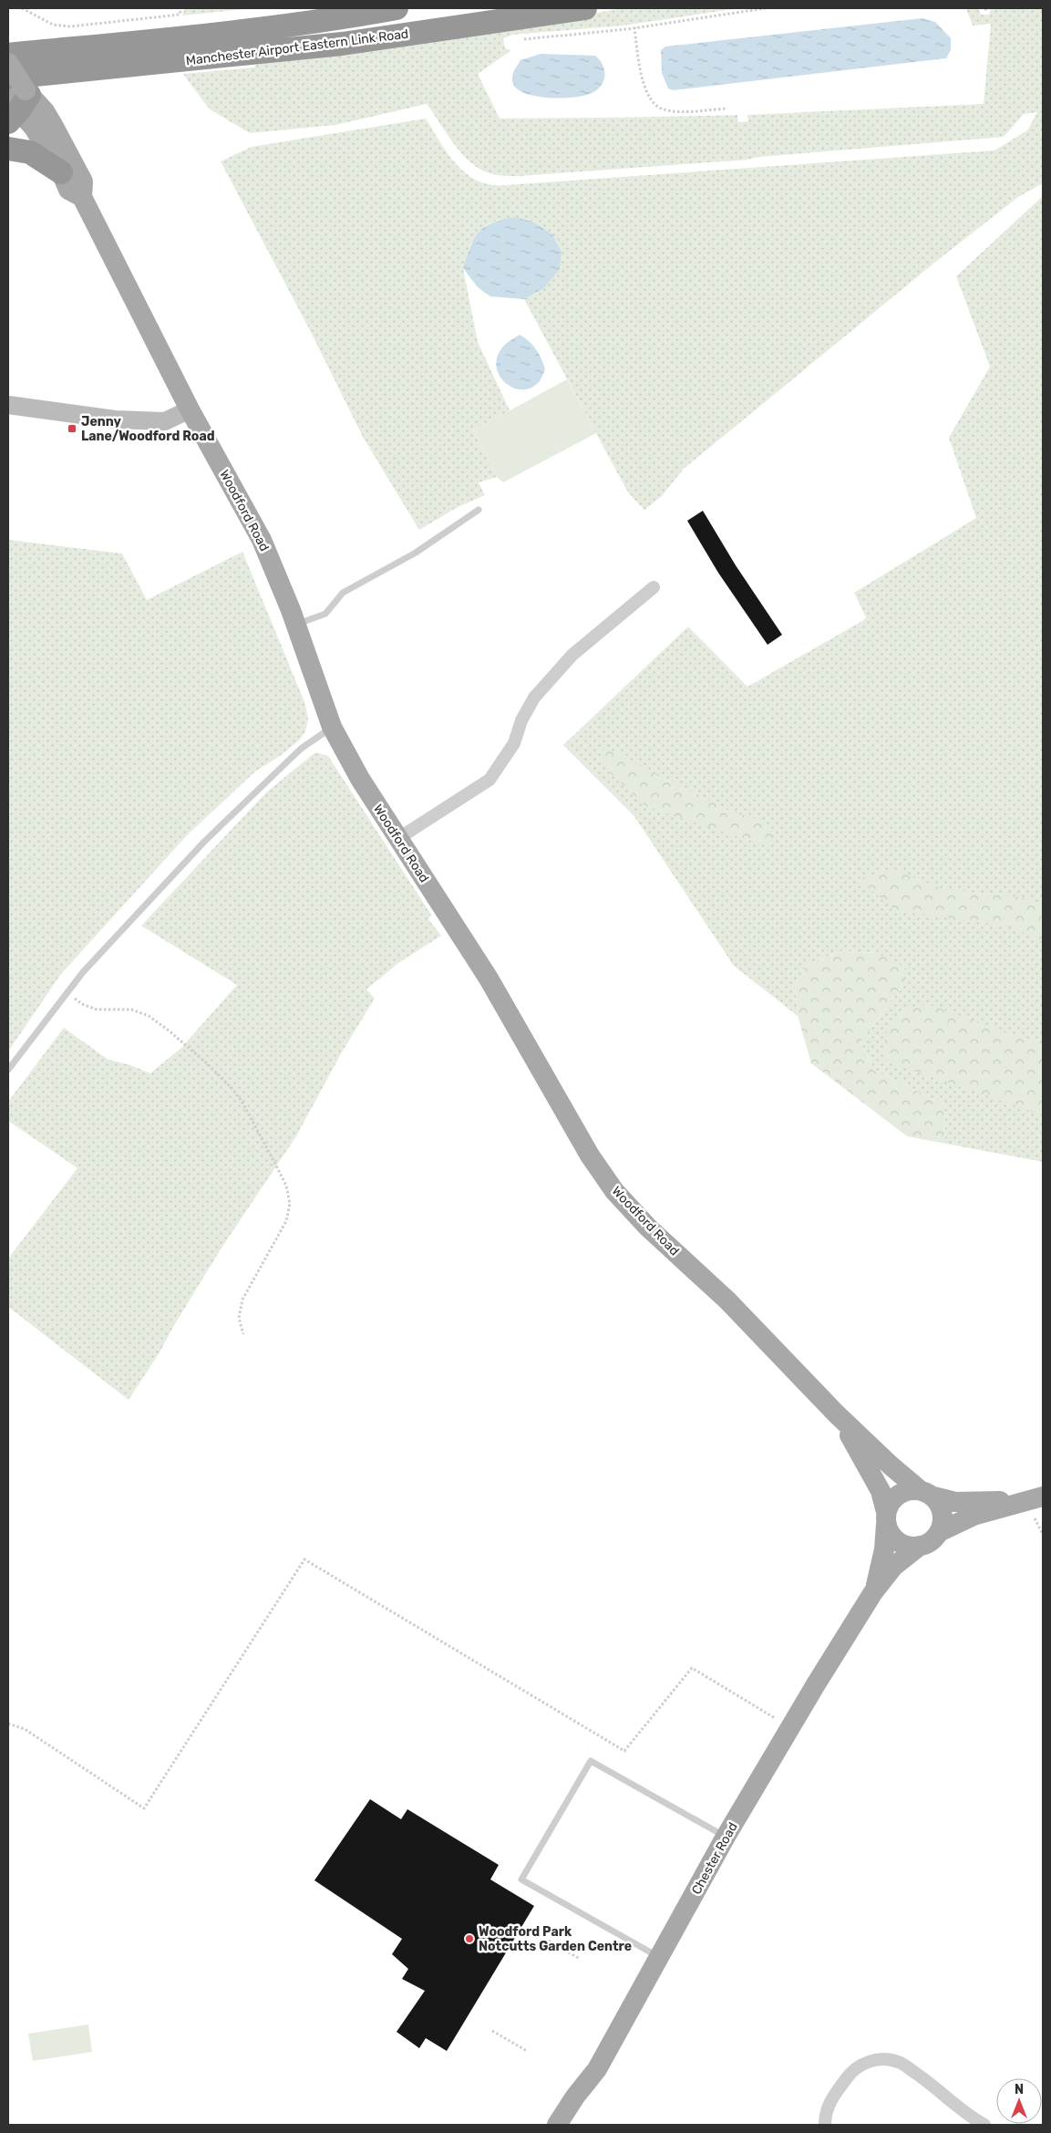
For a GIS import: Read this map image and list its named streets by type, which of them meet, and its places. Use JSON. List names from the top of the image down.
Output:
{
  "streets": {
    "highway": ["Manchester Airport Eastern Link Road"],
    "main road": ["Woodford Road", "Chester Road"]
  },
  "crossings": [
    ["Manchester Airport Eastern Link Road", "Woodford Road"],
    ["Woodford Road", "Chester Road"]
  ],
  "places": {
    "transit": ["Jenny Lane/Woodford Road"],
    "other": ["Woodford Park Notcutts Garden Centre"]
  },
  "north": "top"
}
